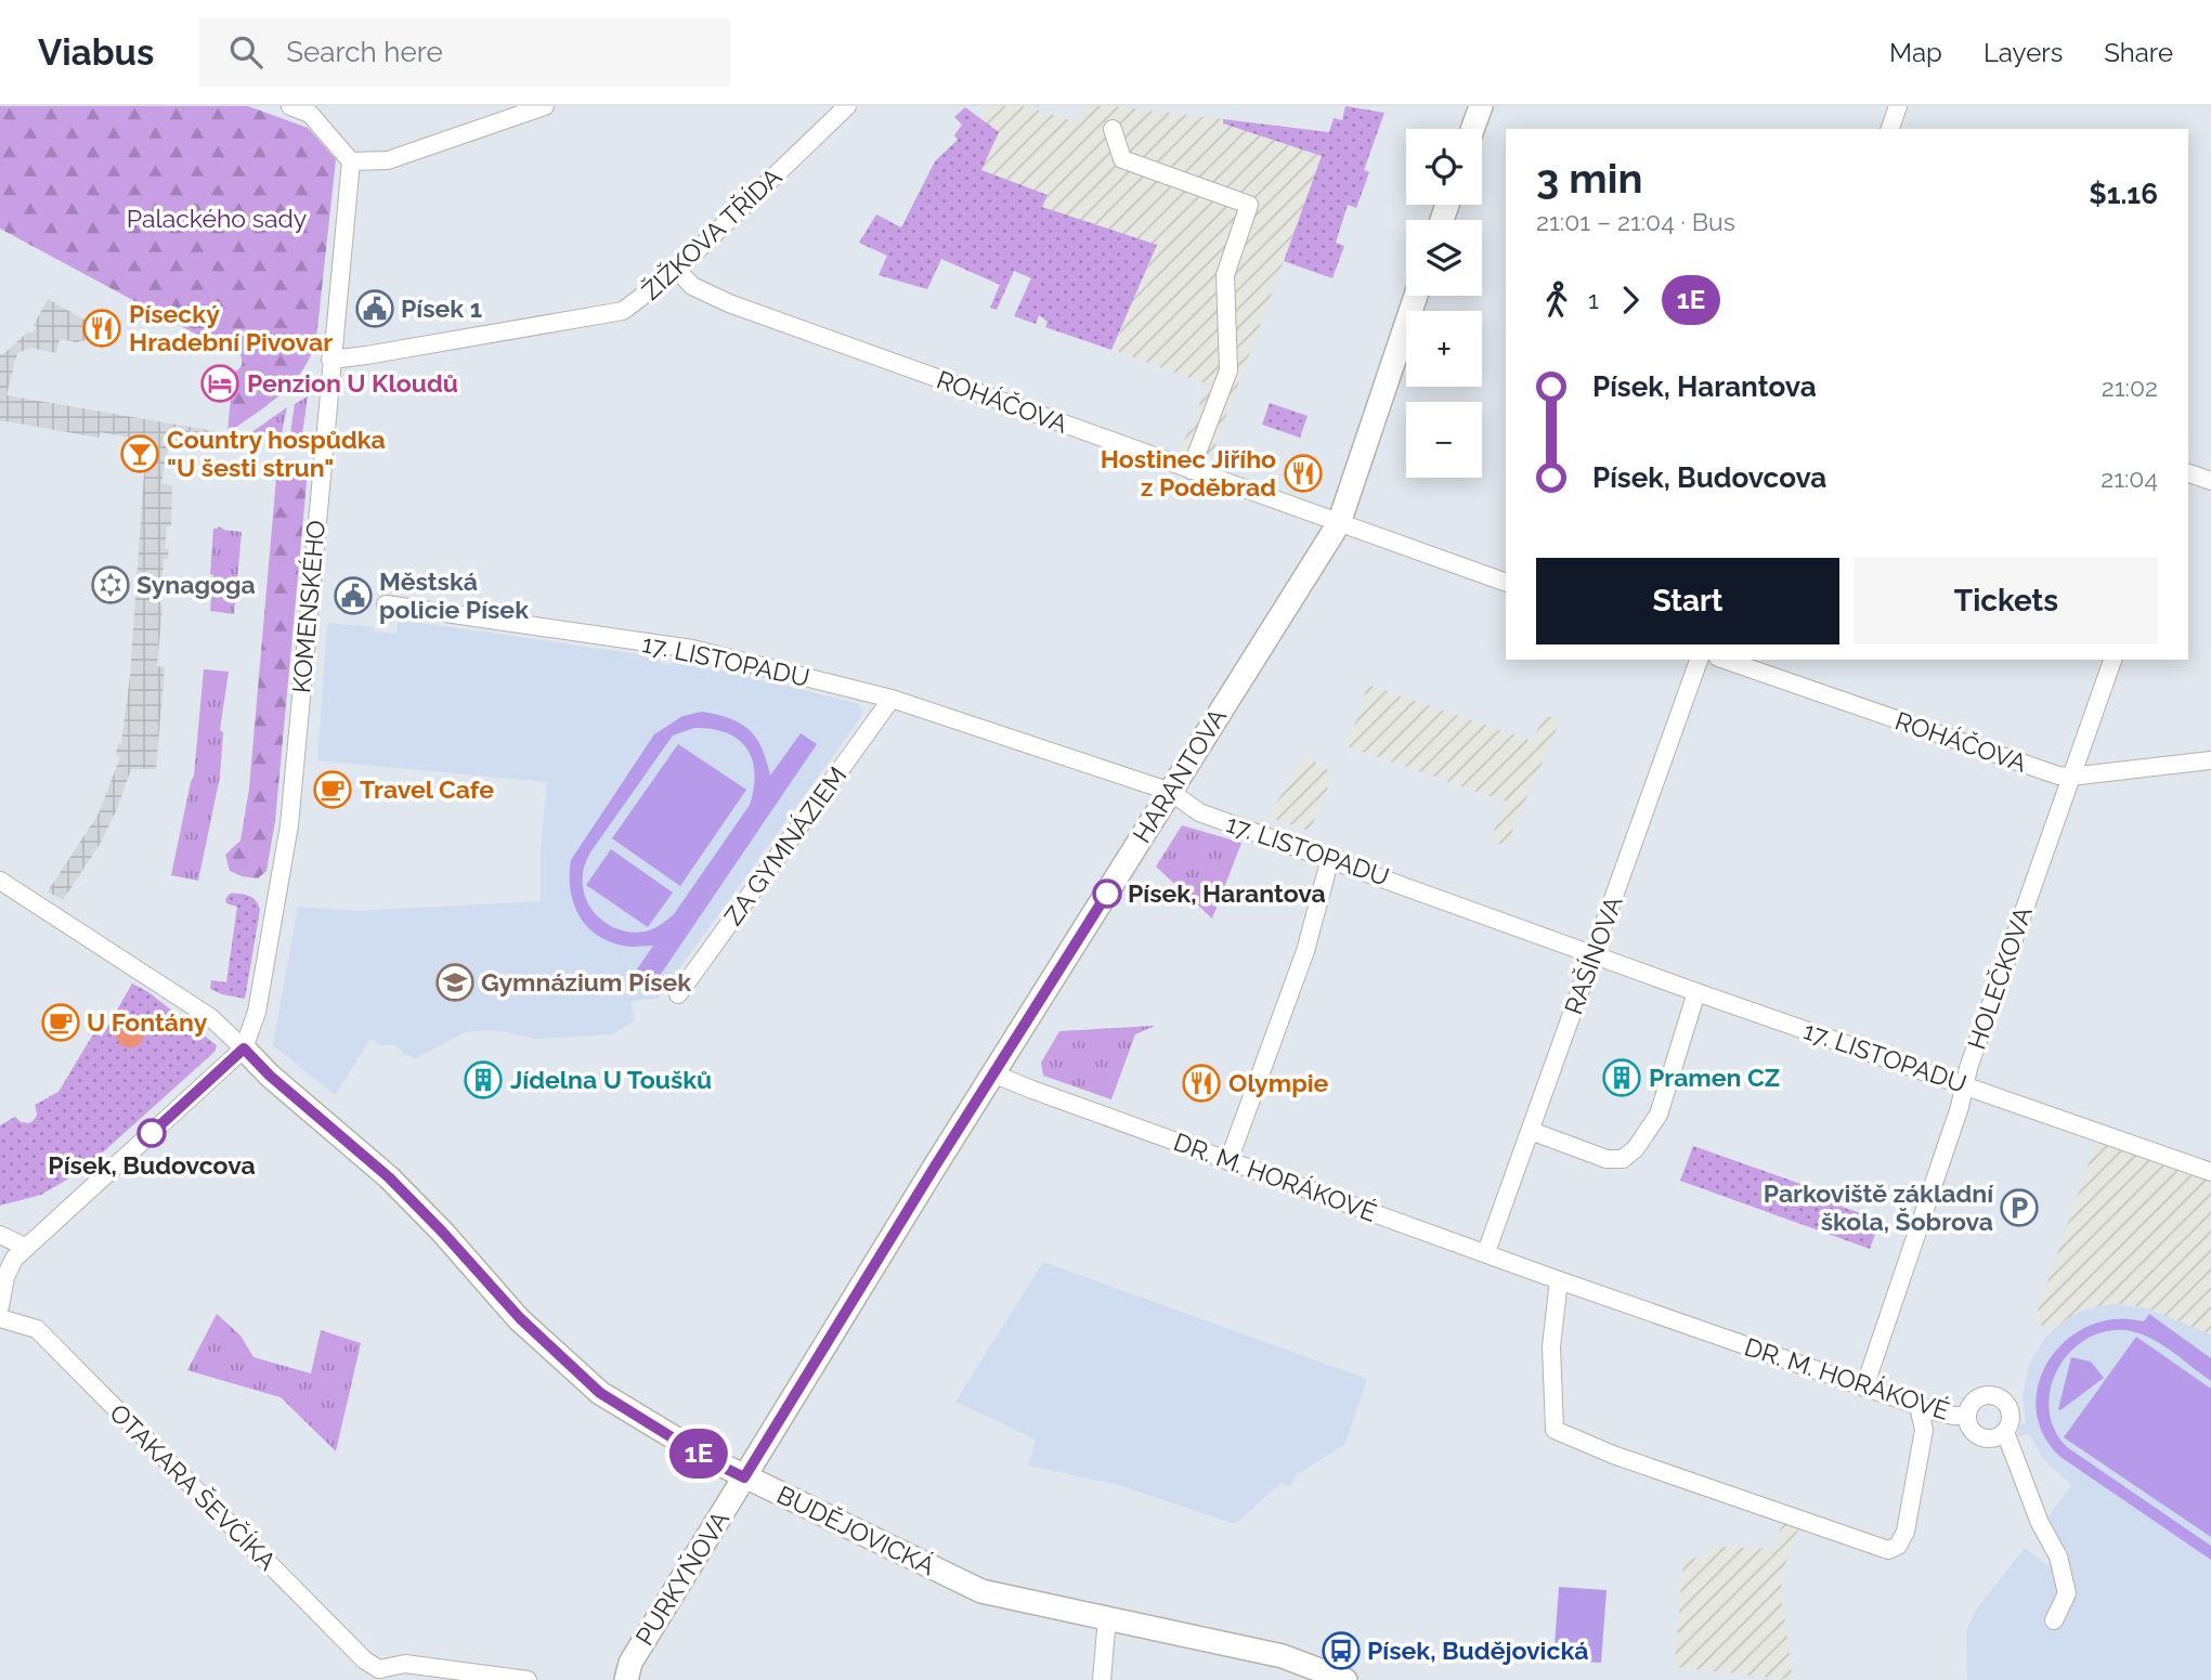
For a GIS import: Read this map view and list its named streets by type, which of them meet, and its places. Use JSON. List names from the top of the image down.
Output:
{
  "streets": {
    "street": [
      "ŽIŽKOVA TŘÍDA",
      "ROHÁČOVA",
      "KOMENSKÉHO",
      "17. LISTOPADU",
      "HARANTOVA",
      "ZA GYMNÁZIEM",
      "RAŠÍNOVA",
      "HOLEČKOVA",
      "DR. M. HORÁKOVÉ",
      "OTAKARA ŠEVČÍKA",
      "BUDĚJOVICKÁ",
      "PURKYŇOVA"
    ]
  },
  "crossings": [
    ["ŽIŽKOVA TŘÍDA", "ROHÁČOVA"],
    ["ŽIŽKOVA TŘÍDA", "KOMENSKÉHO"],
    ["ROHÁČOVA", "HARANTOVA"],
    ["ROHÁČOVA", "HOLEČKOVA"],
    ["KOMENSKÉHO", "BUDĚJOVICKÁ"],
    ["17. LISTOPADU", "HARANTOVA"],
    ["17. LISTOPADU", "ZA GYMNÁZIEM"],
    ["17. LISTOPADU", "RAŠÍNOVA"],
    ["17. LISTOPADU", "HOLEČKOVA"],
    ["HARANTOVA", "DR. M. HORÁKOVÉ"],
    ["HARANTOVA", "BUDĚJOVICKÁ"],
    ["HARANTOVA", "PURKYŇOVA"],
    ["RAŠÍNOVA", "DR. M. HORÁKOVÉ"],
    ["HOLEČKOVA", "DR. M. HORÁKOVÉ"],
    ["BUDĚJOVICKÁ", "PURKYŇOVA"]
  ],
  "parks": ["Palackého sady"],
  "places": {
    "public building": ["Písek 1", "Městská policie Písek"],
    "restaurant": ["Písecký Hradební Pivovar", "Hostinec Jiřího z Poděbrad", "Olympie"],
    "hotel": ["Penzion U Kloudů"],
    "bar": ["Country hospůdka \"U šesti strun\""],
    "synagogue": ["Synagoga"],
    "cafe": ["Travel Cafe", "U Fontány"],
    "other": ["Písek, Harantova", "Písek, Budovcova"],
    "school or university": ["Gymnázium Písek"],
    "building": ["Pramen CZ", "Jídelna U Toušků"],
    "parking": ["Parkoviště základní škola, Šobrova"],
    "bus stop": ["Písek, Budějovická"]
  },
  "lines": ["bus line 1E"],
  "page": {
    "header": "Viabus",
    "search": "Search here",
    "nav": ["Map", "Layers", "Share"],
    "on_map": "1E",
    "map_buttons": ["+", "−"],
    "heading": ["3 min", "21:01 – 21:04 · Bus", "$1.16"],
    "legs": ["1", "1E"],
    "list": [
      {
        "name": "Písek, Harantova",
        "value": "21:02"
      },
      {
        "name": "Písek, Budovcova",
        "value": "21:04"
      }
    ],
    "buttons": ["Start", "Tickets"]
  }
}
